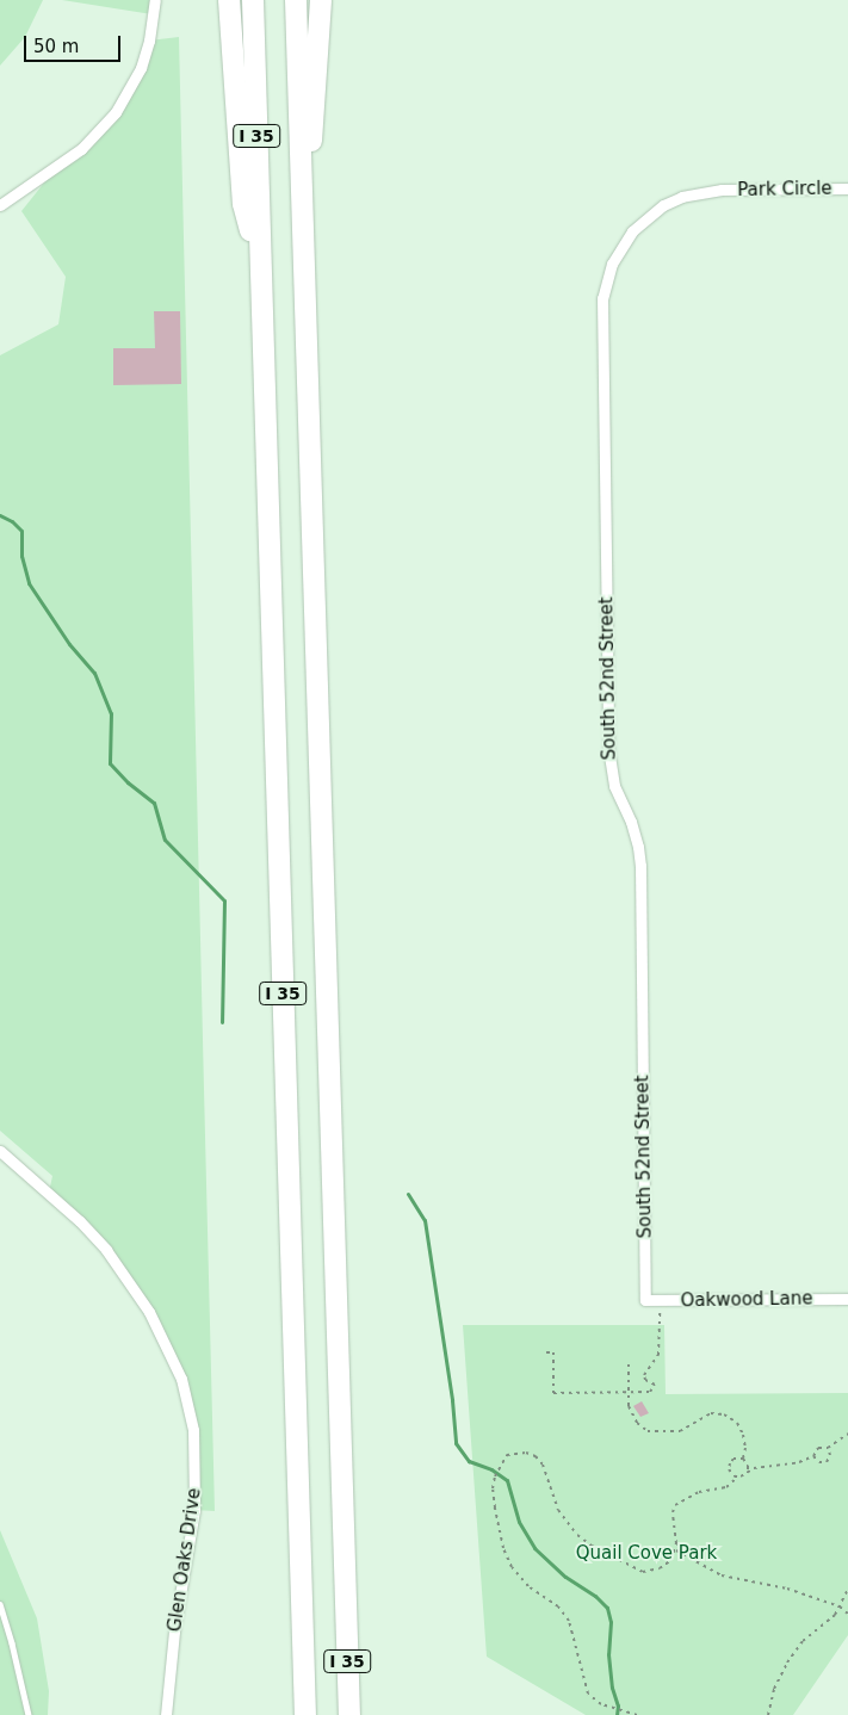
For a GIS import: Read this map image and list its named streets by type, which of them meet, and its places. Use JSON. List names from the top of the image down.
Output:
{
  "streets": {
    "highway": ["I 35"],
    "street": [
      "Park Circle",
      "South 52nd Street",
      "Oakwood Lane",
      "Glen Oaks Drive"
    ]
  },
  "crossings": [
    ["Park Circle", "South 52nd Street"],
    ["South 52nd Street", "Oakwood Lane"]
  ],
  "parks": ["Quail Cove Park"],
  "scale_bar": "50 m"
}
